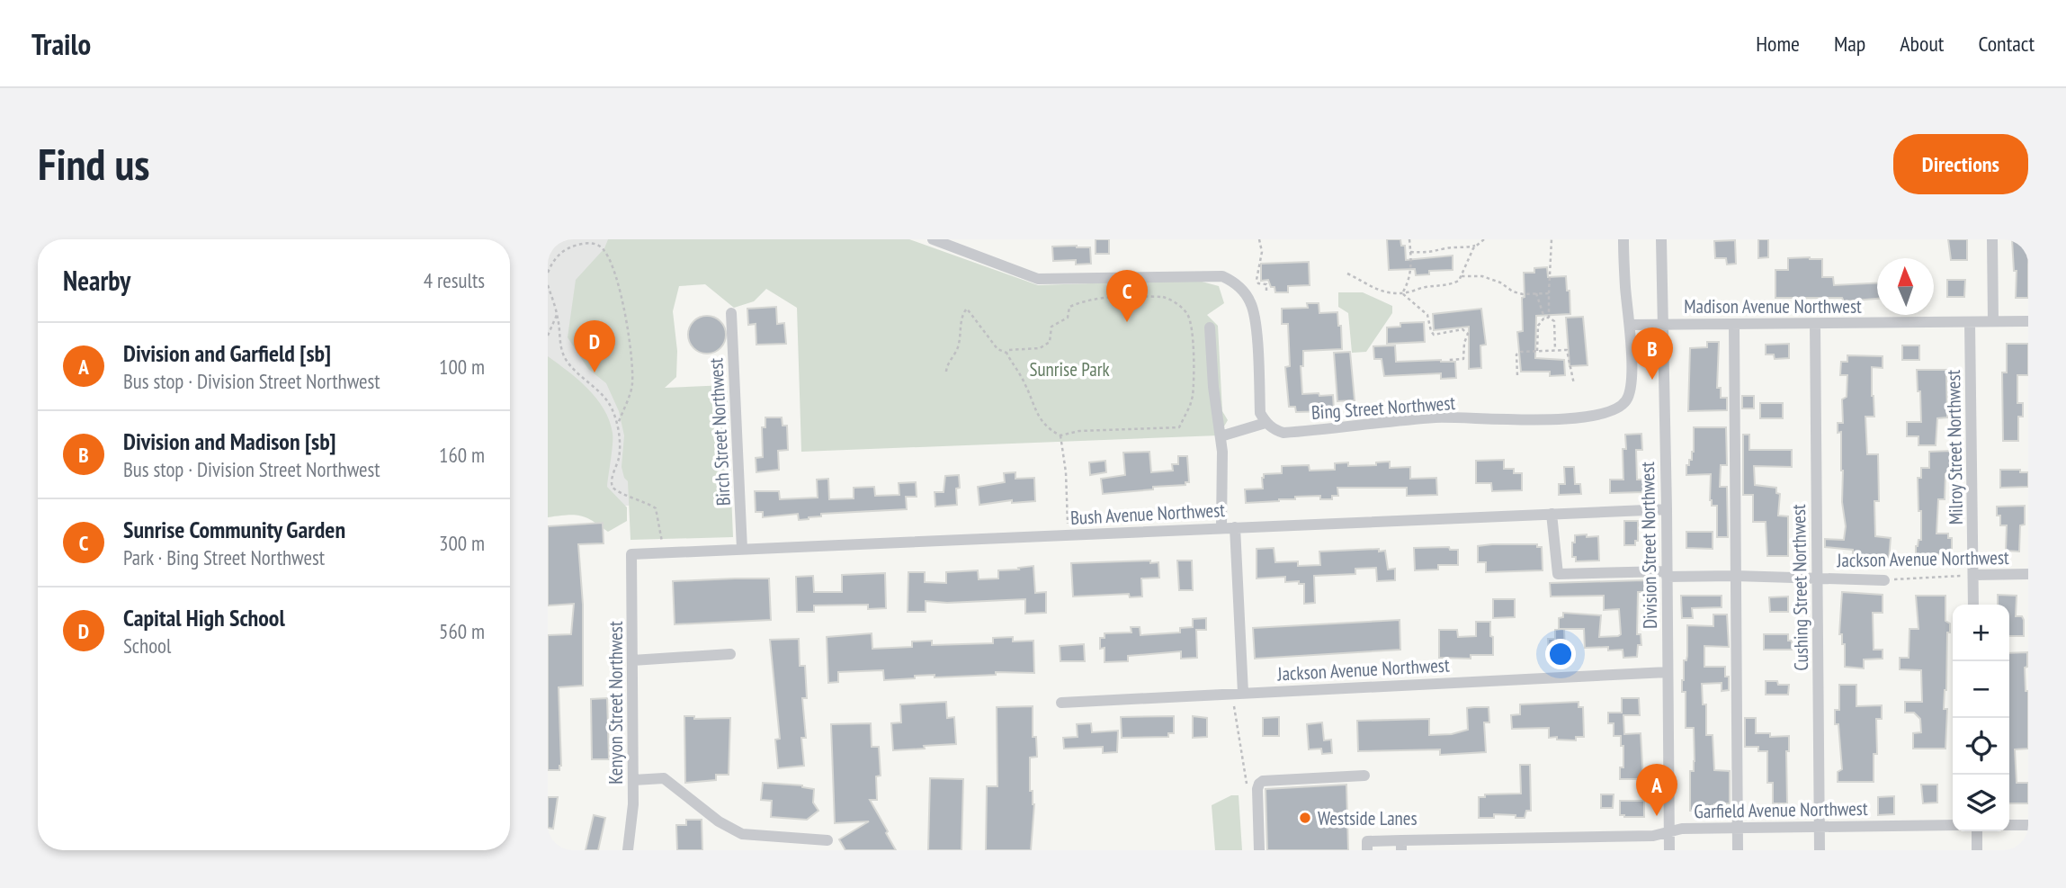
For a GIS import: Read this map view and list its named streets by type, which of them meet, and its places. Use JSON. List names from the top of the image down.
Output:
{
  "streets": {
    "street": [
      "Madison Avenue Northwest",
      "Bing Street Northwest",
      "Birch Street Northwest",
      "Milroy Street Northwest",
      "Bush Avenue Northwest",
      "Division Street Northwest",
      "Jackson Avenue Northwest",
      "Cushing Street Northwest",
      "Kenyon Street Northwest",
      "Garfield Avenue Northwest"
    ]
  },
  "crossings": [
    ["Madison Avenue Northwest", "Bing Street Northwest"],
    ["Madison Avenue Northwest", "Milroy Street Northwest"],
    ["Madison Avenue Northwest", "Division Street Northwest"],
    ["Madison Avenue Northwest", "Cushing Street Northwest"],
    ["Birch Street Northwest", "Bush Avenue Northwest"],
    ["Milroy Street Northwest", "Jackson Avenue Northwest"],
    ["Bush Avenue Northwest", "Division Street Northwest"],
    ["Bush Avenue Northwest", "Jackson Avenue Northwest"],
    ["Bush Avenue Northwest", "Kenyon Street Northwest"],
    ["Division Street Northwest", "Jackson Avenue Northwest"],
    ["Division Street Northwest", "Garfield Avenue Northwest"],
    ["Jackson Avenue Northwest", "Cushing Street Northwest"],
    ["Cushing Street Northwest", "Garfield Avenue Northwest"]
  ],
  "parks": ["Sunrise Park"],
  "places": ["Westside Lanes"],
  "north": "top",
  "page": {
    "header": "Trailo",
    "nav": [
      "Home",
      "Map",
      "About",
      "Contact"
    ],
    "buttons": "Directions",
    "title": "Find us",
    "heading": ["Nearby", "4 results"],
    "pins": [
      "C",
      "D",
      "B",
      "A"
    ],
    "list": [
      {
        "mark": "A",
        "name": "Division and Garfield [sb]",
        "note": "Bus stop · Division Street Northwest",
        "value": "100 m"
      },
      {
        "mark": "B",
        "name": "Division and Madison [sb]",
        "note": "Bus stop · Division Street Northwest",
        "value": "160 m"
      },
      {
        "mark": "C",
        "name": "Sunrise Community Garden",
        "note": "Park · Bing Street Northwest",
        "value": "300 m"
      },
      {
        "mark": "D",
        "name": "Capital High School",
        "note": "School",
        "value": "560 m"
      }
    ],
    "map_buttons": ["+", "−"]
  }
}
